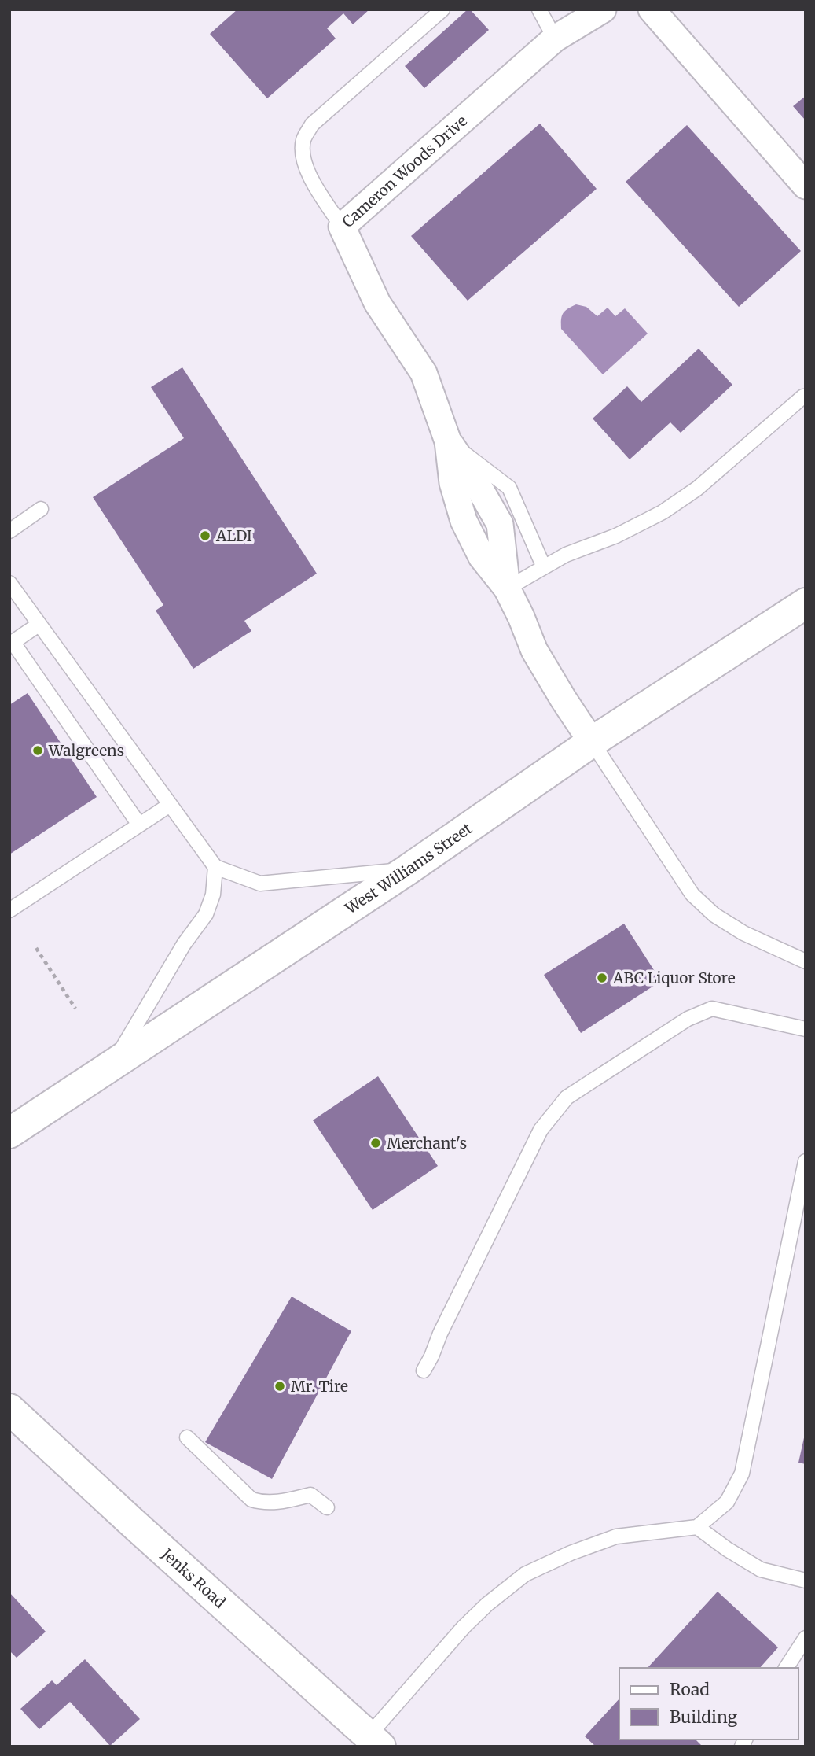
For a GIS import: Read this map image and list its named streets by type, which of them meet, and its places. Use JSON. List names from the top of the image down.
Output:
{
  "streets": {
    "main road": ["West Williams Street", "Jenks Road"],
    "street": ["Cameron Woods Drive"]
  },
  "crossings": [
    ["Cameron Woods Drive", "West Williams Street"]
  ],
  "places": [
    "ALDI",
    "Walgreens",
    "ABC Liquor Store",
    "Merchant's",
    "Mr. Tire"
  ],
  "legend": ["Road", "Building"]
}
